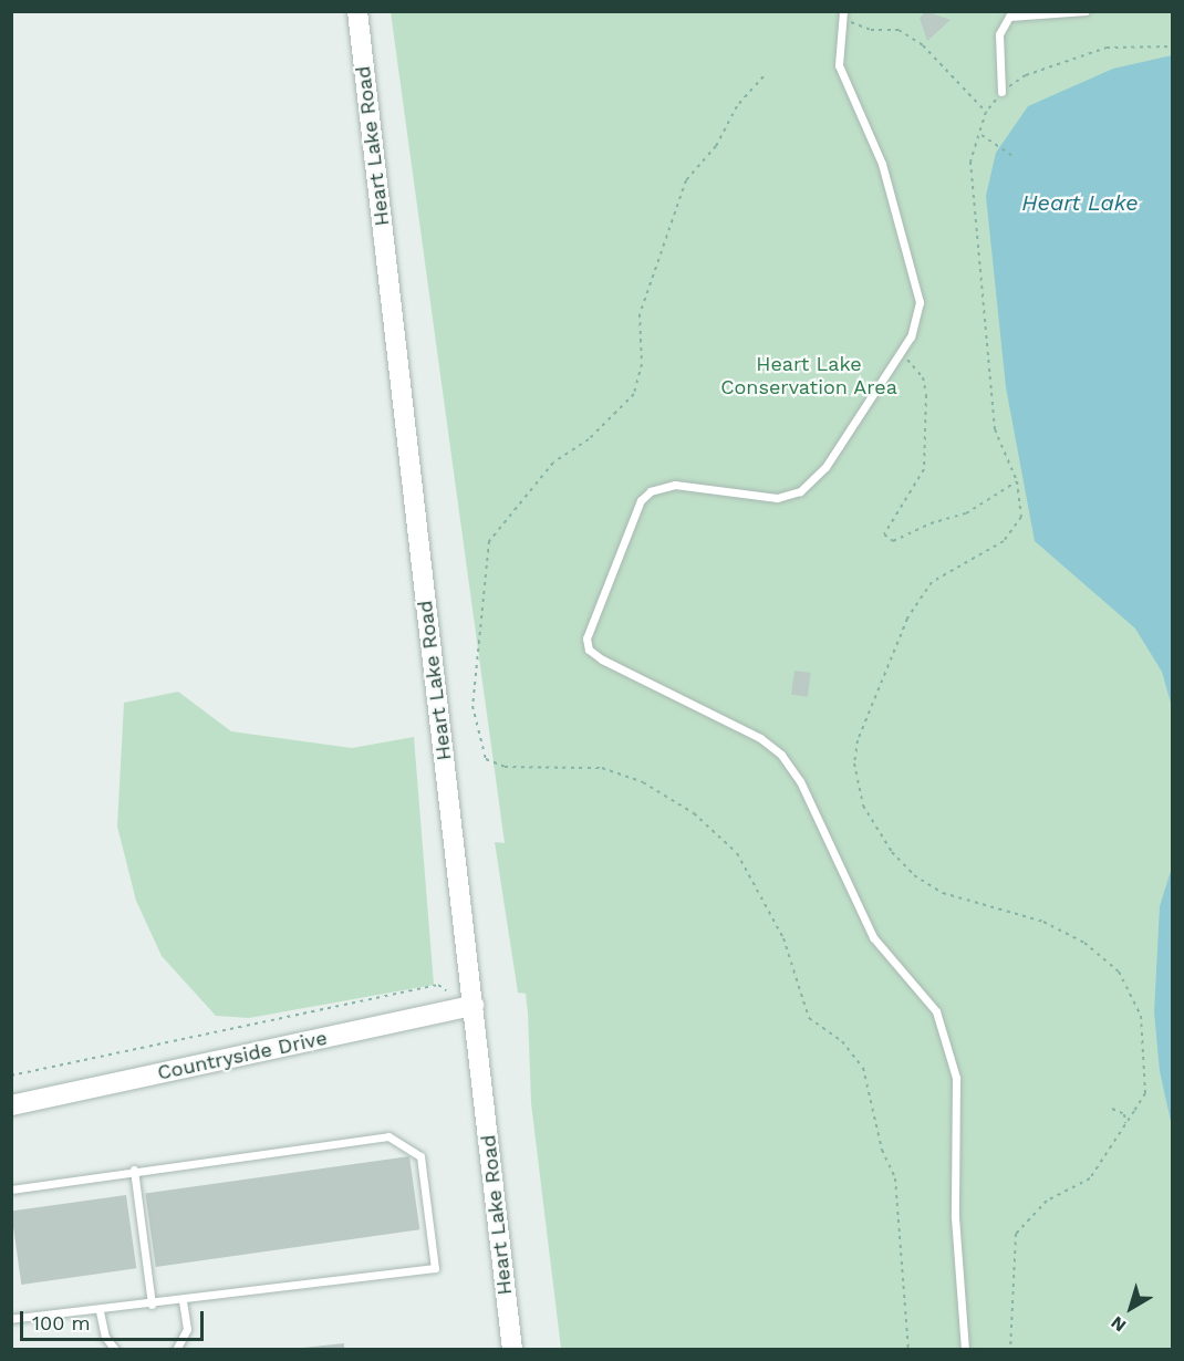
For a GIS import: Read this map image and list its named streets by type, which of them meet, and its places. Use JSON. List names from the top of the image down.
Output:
{
  "streets": {
    "street": ["Heart Lake Road", "Countryside Drive"]
  },
  "crossings": [
    ["Heart Lake Road", "Countryside Drive"]
  ],
  "water": ["Heart Lake"],
  "parks": ["Heart Lake Conservation Area"],
  "scale_bar": "100 m",
  "north": "bottom left"
}
